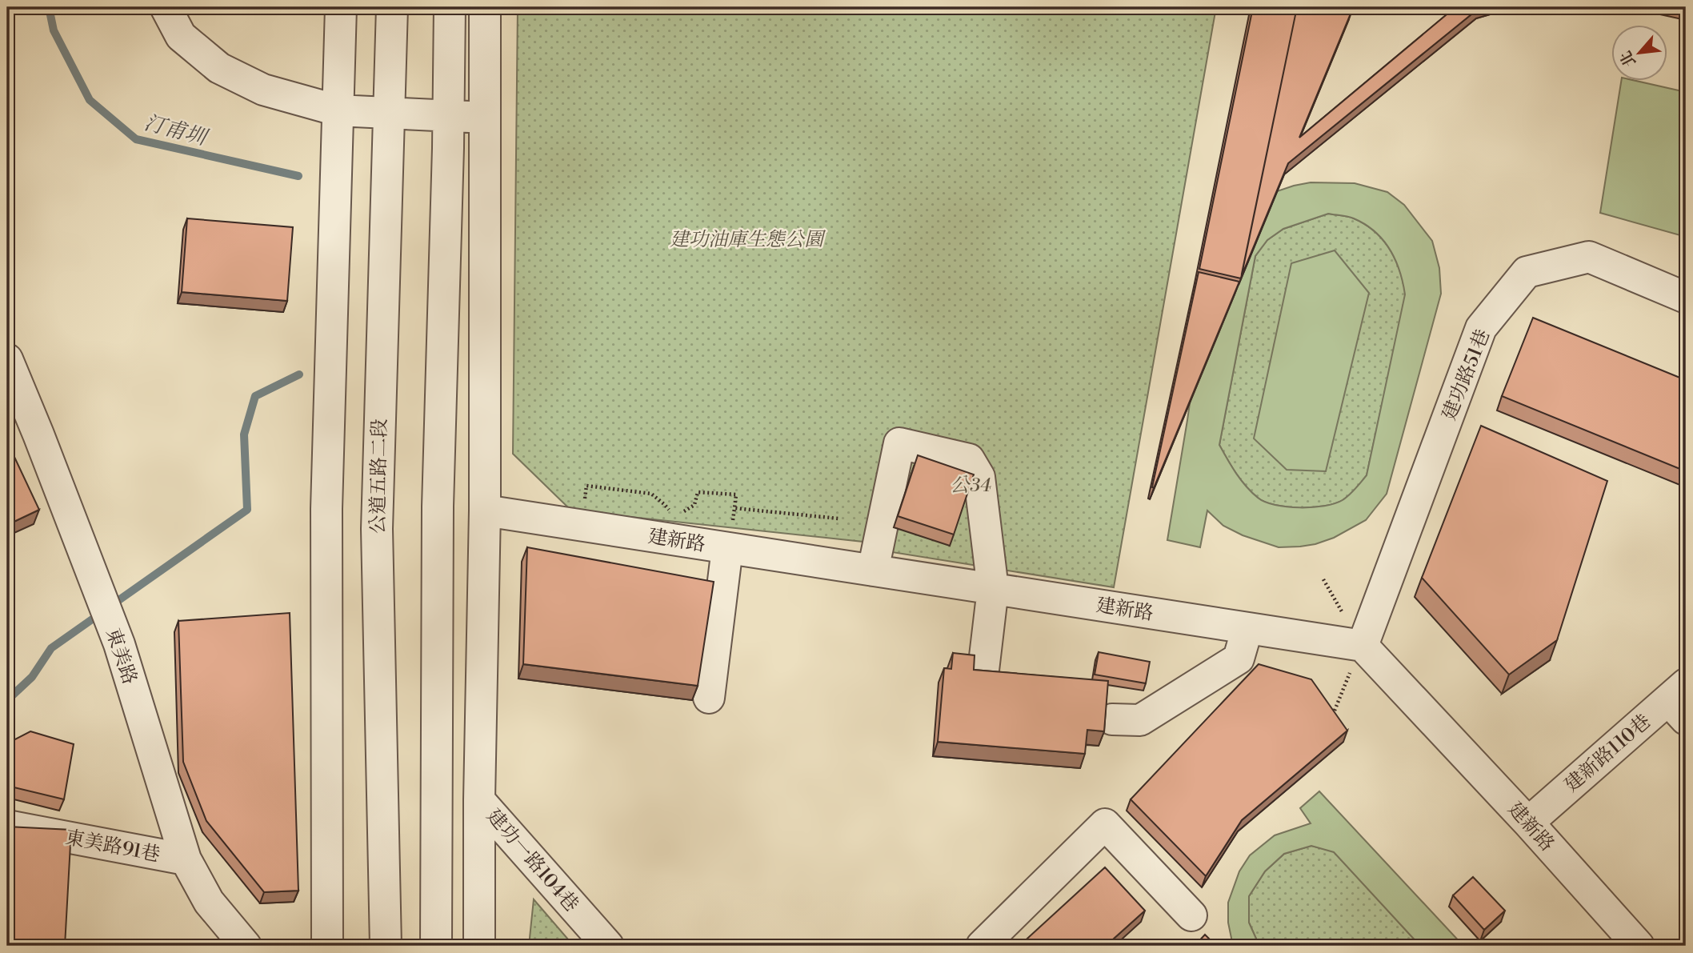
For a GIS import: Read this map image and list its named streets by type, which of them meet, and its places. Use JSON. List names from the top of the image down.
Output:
{
  "streets": {
    "street": [
      "建功路51巷",
      "公道五路二段",
      "建新路",
      "東美路",
      "建新路110巷",
      "東美路91巷",
      "建功一路104巷"
    ]
  },
  "crossings": [
    ["建功路51巷", "建新路"],
    ["建新路", "建新路110巷"],
    ["東美路", "東美路91巷"]
  ],
  "water": ["汀甫圳"],
  "parks": ["建功油庫生態公園", "公34"],
  "north": "bottom left"
}
